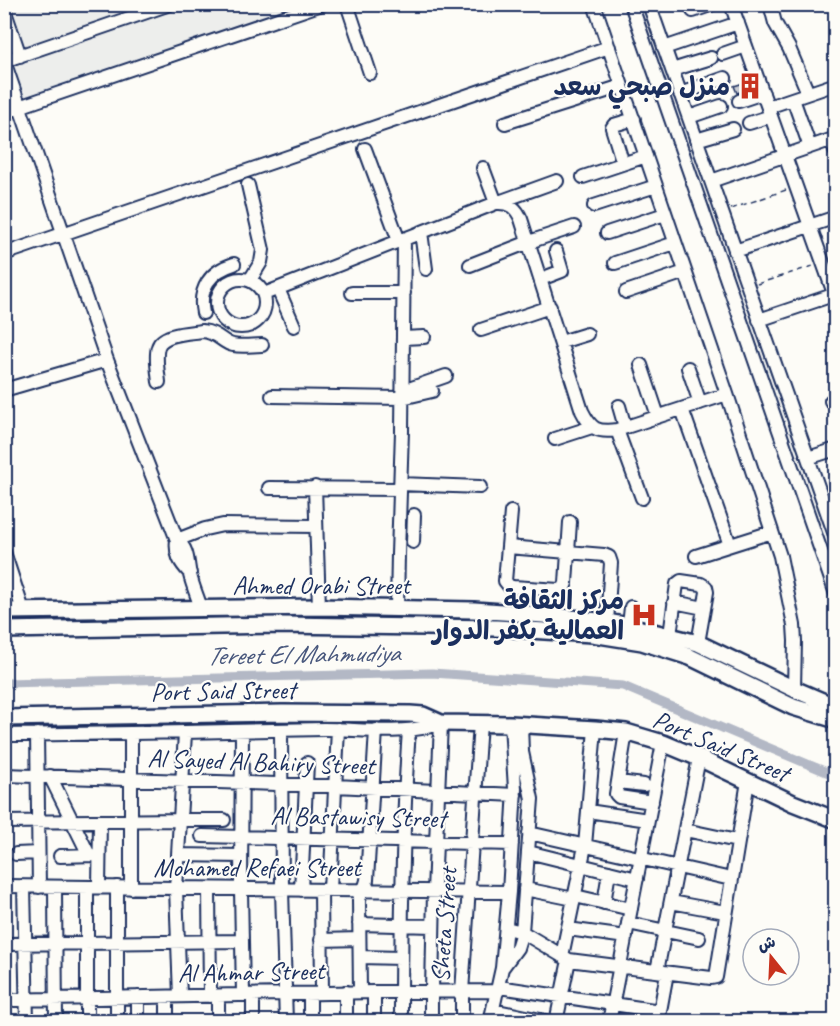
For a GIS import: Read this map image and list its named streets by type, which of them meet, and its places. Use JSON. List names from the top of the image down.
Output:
{
  "streets": {
    "main road": ["Ahmed Orabi Street", "Port Said Street"],
    "street": [
      "Al Sayed Al Bahiry Street",
      "Al Bastawisy Street",
      "Mohamed Refaei Street",
      "Sheta Street",
      "Al Ahmar Street"
    ]
  },
  "crossings": [
    ["Port Said Street", "Sheta Street"],
    ["Al Sayed Al Bahiry Street", "Sheta Street"],
    ["Al Bastawisy Street", "Sheta Street"],
    ["Mohamed Refaei Street", "Sheta Street"],
    ["Sheta Street", "Al Ahmar Street"]
  ],
  "water": ["Tereet El Mahmudiya"],
  "places": {
    "building": ["منزل صبحي سعد"],
    "hospital": ["مركز الثقافة العمالية بكفر الدوار"]
  },
  "north": "top"
}
